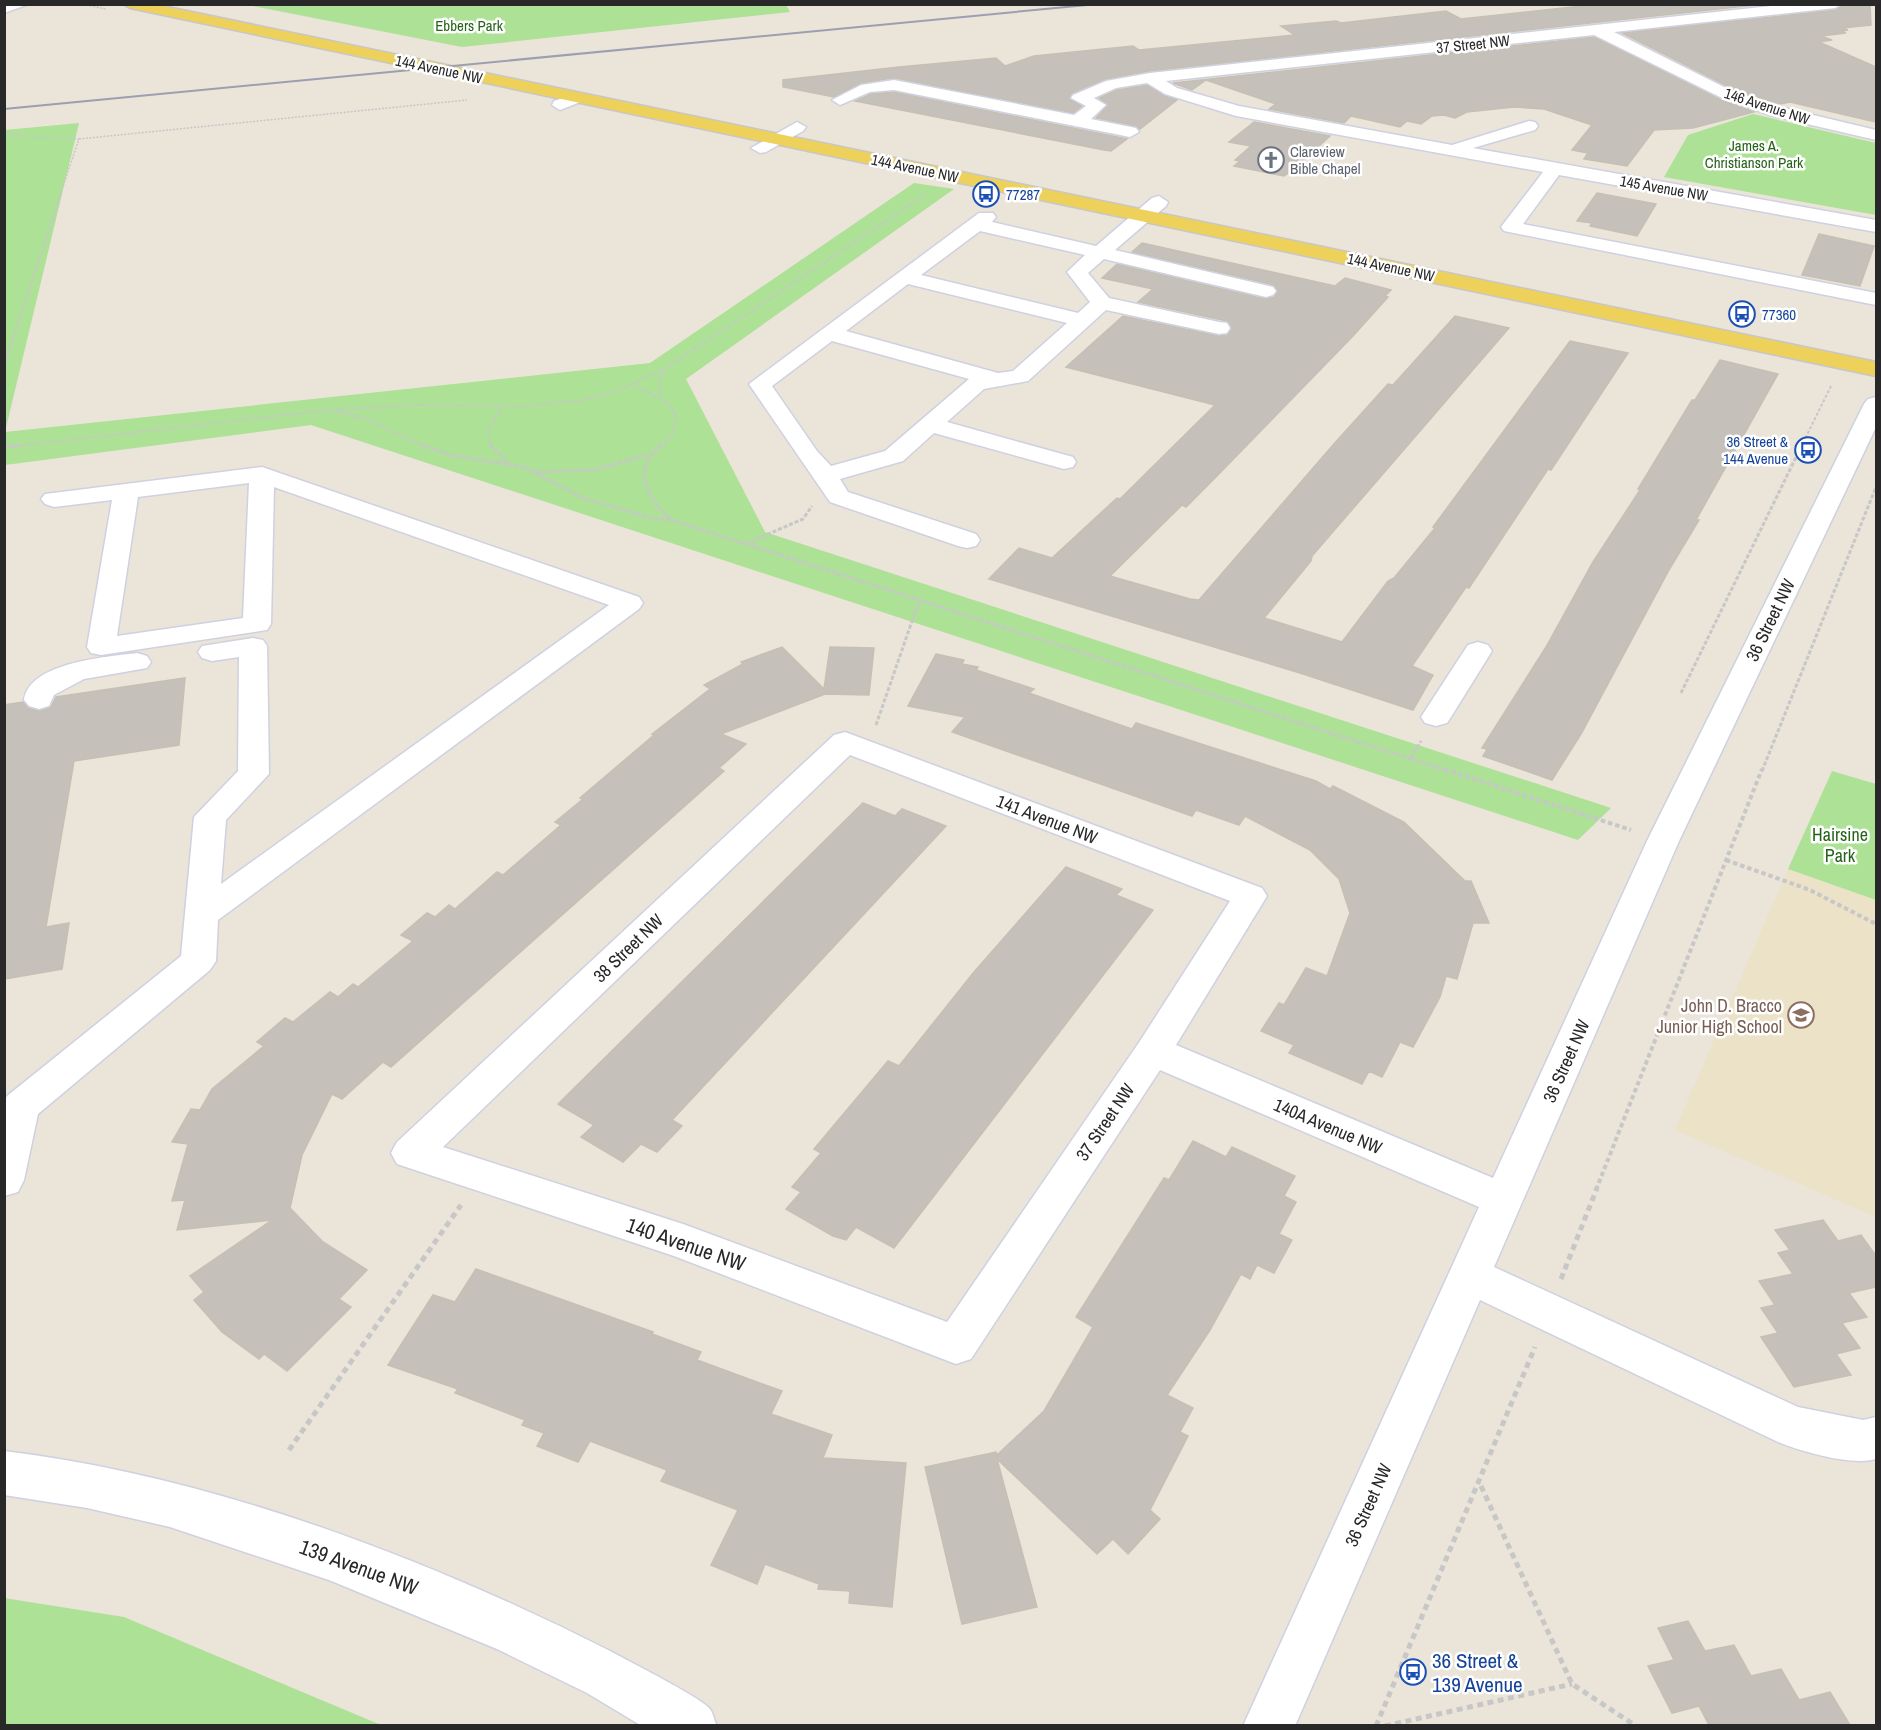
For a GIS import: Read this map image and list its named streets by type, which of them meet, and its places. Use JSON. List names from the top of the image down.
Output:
{
  "streets": {
    "main road": ["144 Avenue NW"],
    "street": [
      "37 Street NW",
      "146 Avenue NW",
      "145 Avenue NW",
      "36 Street NW",
      "141 Avenue NW",
      "38 Street NW",
      "140A Avenue NW",
      "140 Avenue NW",
      "139 Avenue NW"
    ]
  },
  "crossings": [
    ["37 Street NW", "146 Avenue NW"],
    ["37 Street NW", "145 Avenue NW"],
    ["37 Street NW", "141 Avenue NW"],
    ["37 Street NW", "140A Avenue NW"],
    ["37 Street NW", "140 Avenue NW"],
    ["36 Street NW", "140A Avenue NW"],
    ["141 Avenue NW", "38 Street NW"],
    ["38 Street NW", "140 Avenue NW"]
  ],
  "parks": ["Ebbers Park", "James A. Christianson Park", "Hairsine Park"],
  "places": {
    "church": ["Clareview Bible Chapel"],
    "bus stop": [
      "77287",
      "77360",
      "36 Street & 144 Avenue",
      "36 Street & 139 Avenue"
    ],
    "school or university": ["John D. Bracco Junior High School"]
  }
}
